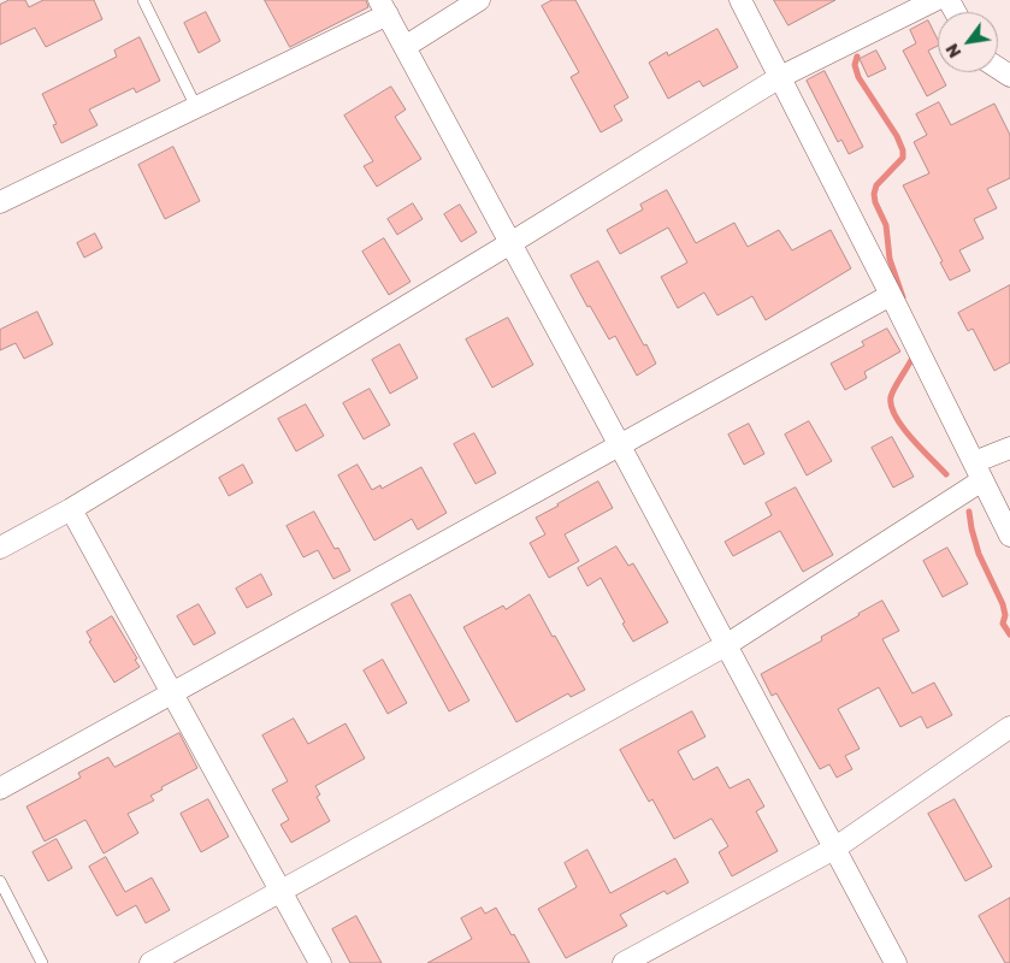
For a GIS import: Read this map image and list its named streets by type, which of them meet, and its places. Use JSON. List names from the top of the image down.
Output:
{
  "north": "bottom left"
}
